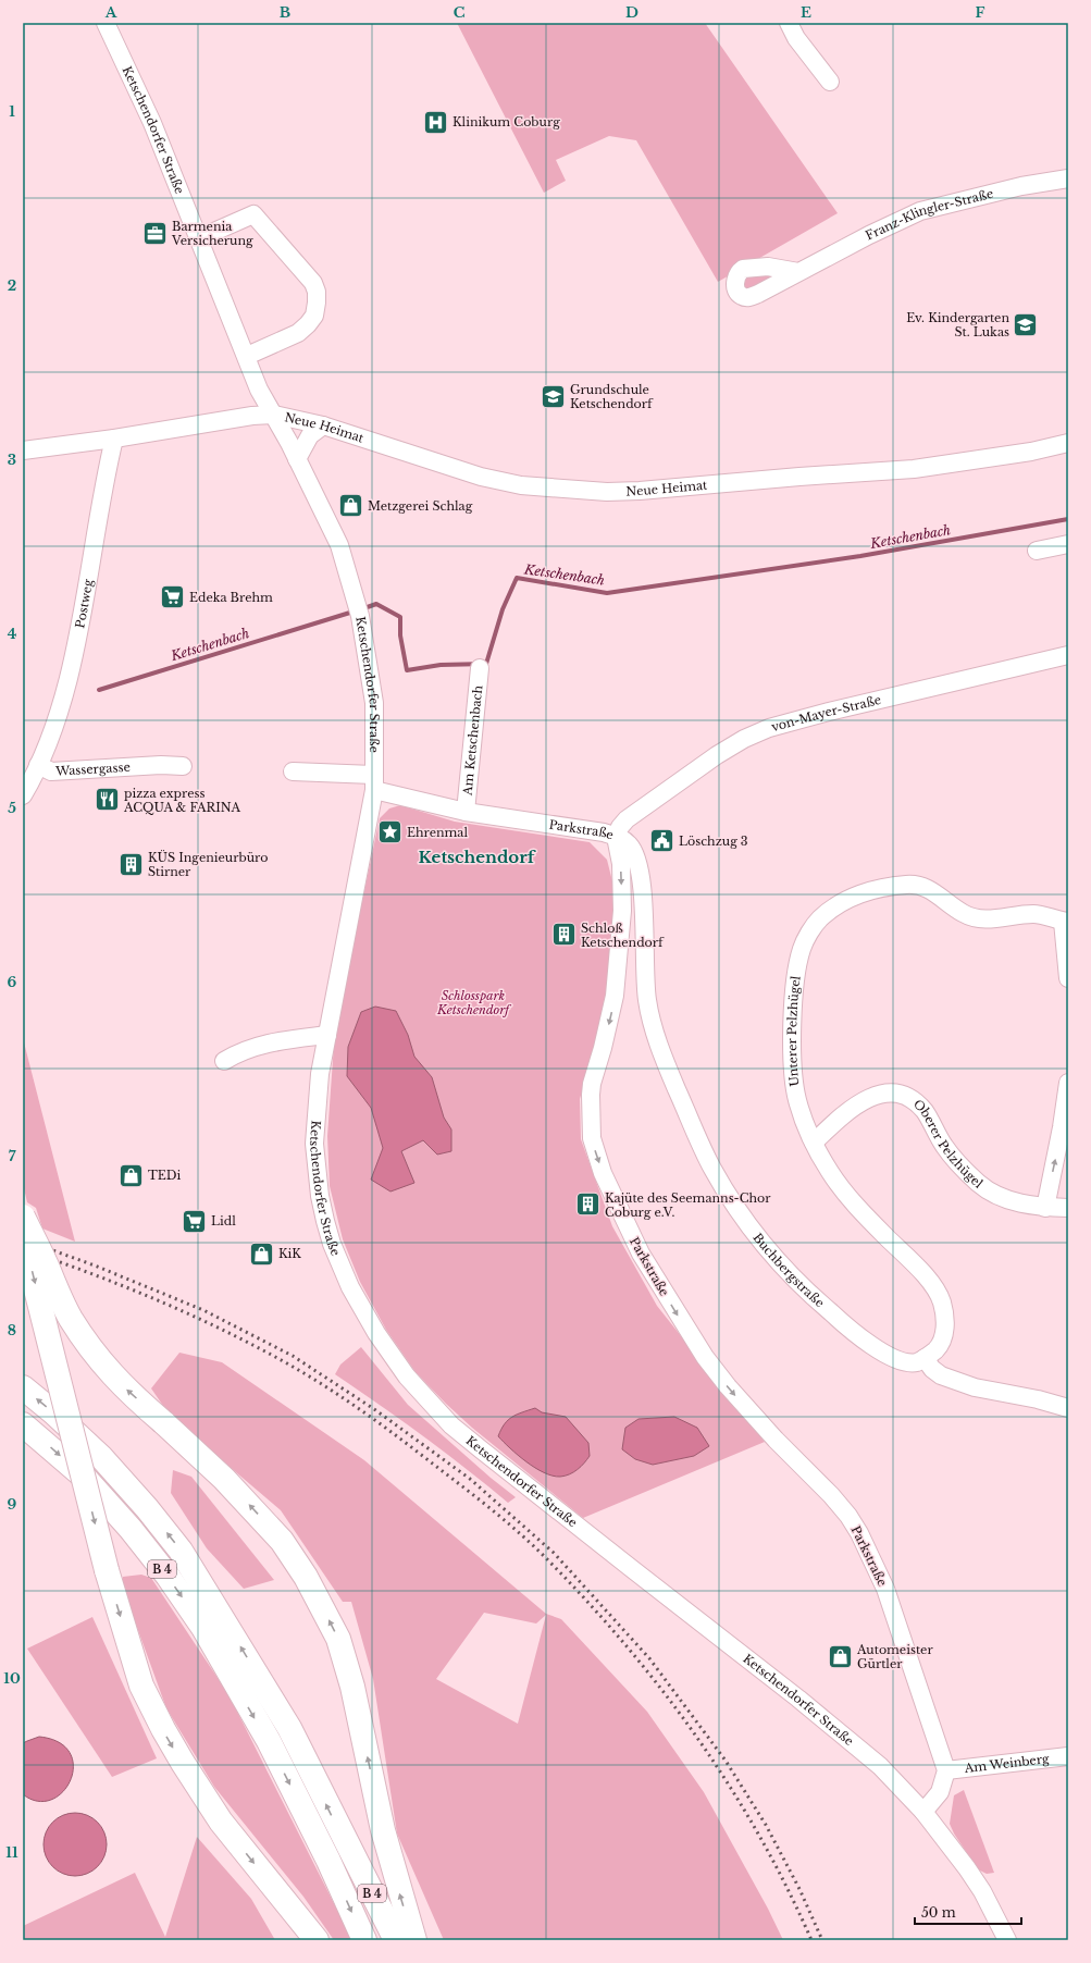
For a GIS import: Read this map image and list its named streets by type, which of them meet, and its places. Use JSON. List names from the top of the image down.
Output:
{
  "streets": {
    "highway": ["B 4"],
    "street": [
      "Ketschendorfer Straße",
      "Franz-Klingler-Straße",
      "Neue Heimat",
      "Postweg",
      "von-Mayer-Straße",
      "Am Ketschenbach",
      "Wassergasse",
      "Parkstraße",
      "Unterer Pelzhügel",
      "Oberer Pelzhügel",
      "Buchbergstraße",
      "Am Weinberg"
    ]
  },
  "crossings": [
    ["Ketschendorfer Straße", "Neue Heimat"],
    ["Ketschendorfer Straße", "Parkstraße"],
    ["Postweg", "Wassergasse"],
    ["von-Mayer-Straße", "Parkstraße"],
    ["von-Mayer-Straße", "Buchbergstraße"],
    ["Am Ketschenbach", "Parkstraße"],
    ["Parkstraße", "Buchbergstraße"],
    ["Parkstraße", "Am Weinberg"],
    ["Unterer Pelzhügel", "Oberer Pelzhügel"],
    ["Unterer Pelzhügel", "Buchbergstraße"]
  ],
  "one_way": ["Parkstraße"],
  "districts": ["Ketschendorf"],
  "water": ["Ketschenbach"],
  "parks": ["Schlosspark Ketschendorf"],
  "places": {
    "hospital": ["Klinikum Coburg"],
    "office": ["Barmenia Versicherung"],
    "school or university": ["Ev. Kindergarten St. Lukas", "Grundschule Ketschendorf"],
    "shop": [
      "Metzgerei Schlag",
      "TEDi",
      "KiK",
      "Automeister Gürtler"
    ],
    "supermarket": ["Edeka Brehm", "Lidl"],
    "restaurant": ["pizza express ACQUA & FARINA"],
    "place": ["Ehrenmal"],
    "public building": ["Löschzug 3"],
    "building": ["KÜS Ingenieurbüro Stirner", "Schloß Ketschendorf", "Kajüte des Seemanns-Chor Coburg e.V."]
  },
  "scale_bar": "50 m",
  "grid": {
    "columns": [
      "A",
      "B",
      "C",
      "D",
      "E",
      "F"
    ],
    "rows": [
      "1",
      "2",
      "3",
      "4",
      "5",
      "6",
      "7",
      "8",
      "9",
      "10",
      "11"
    ]
  }
}
